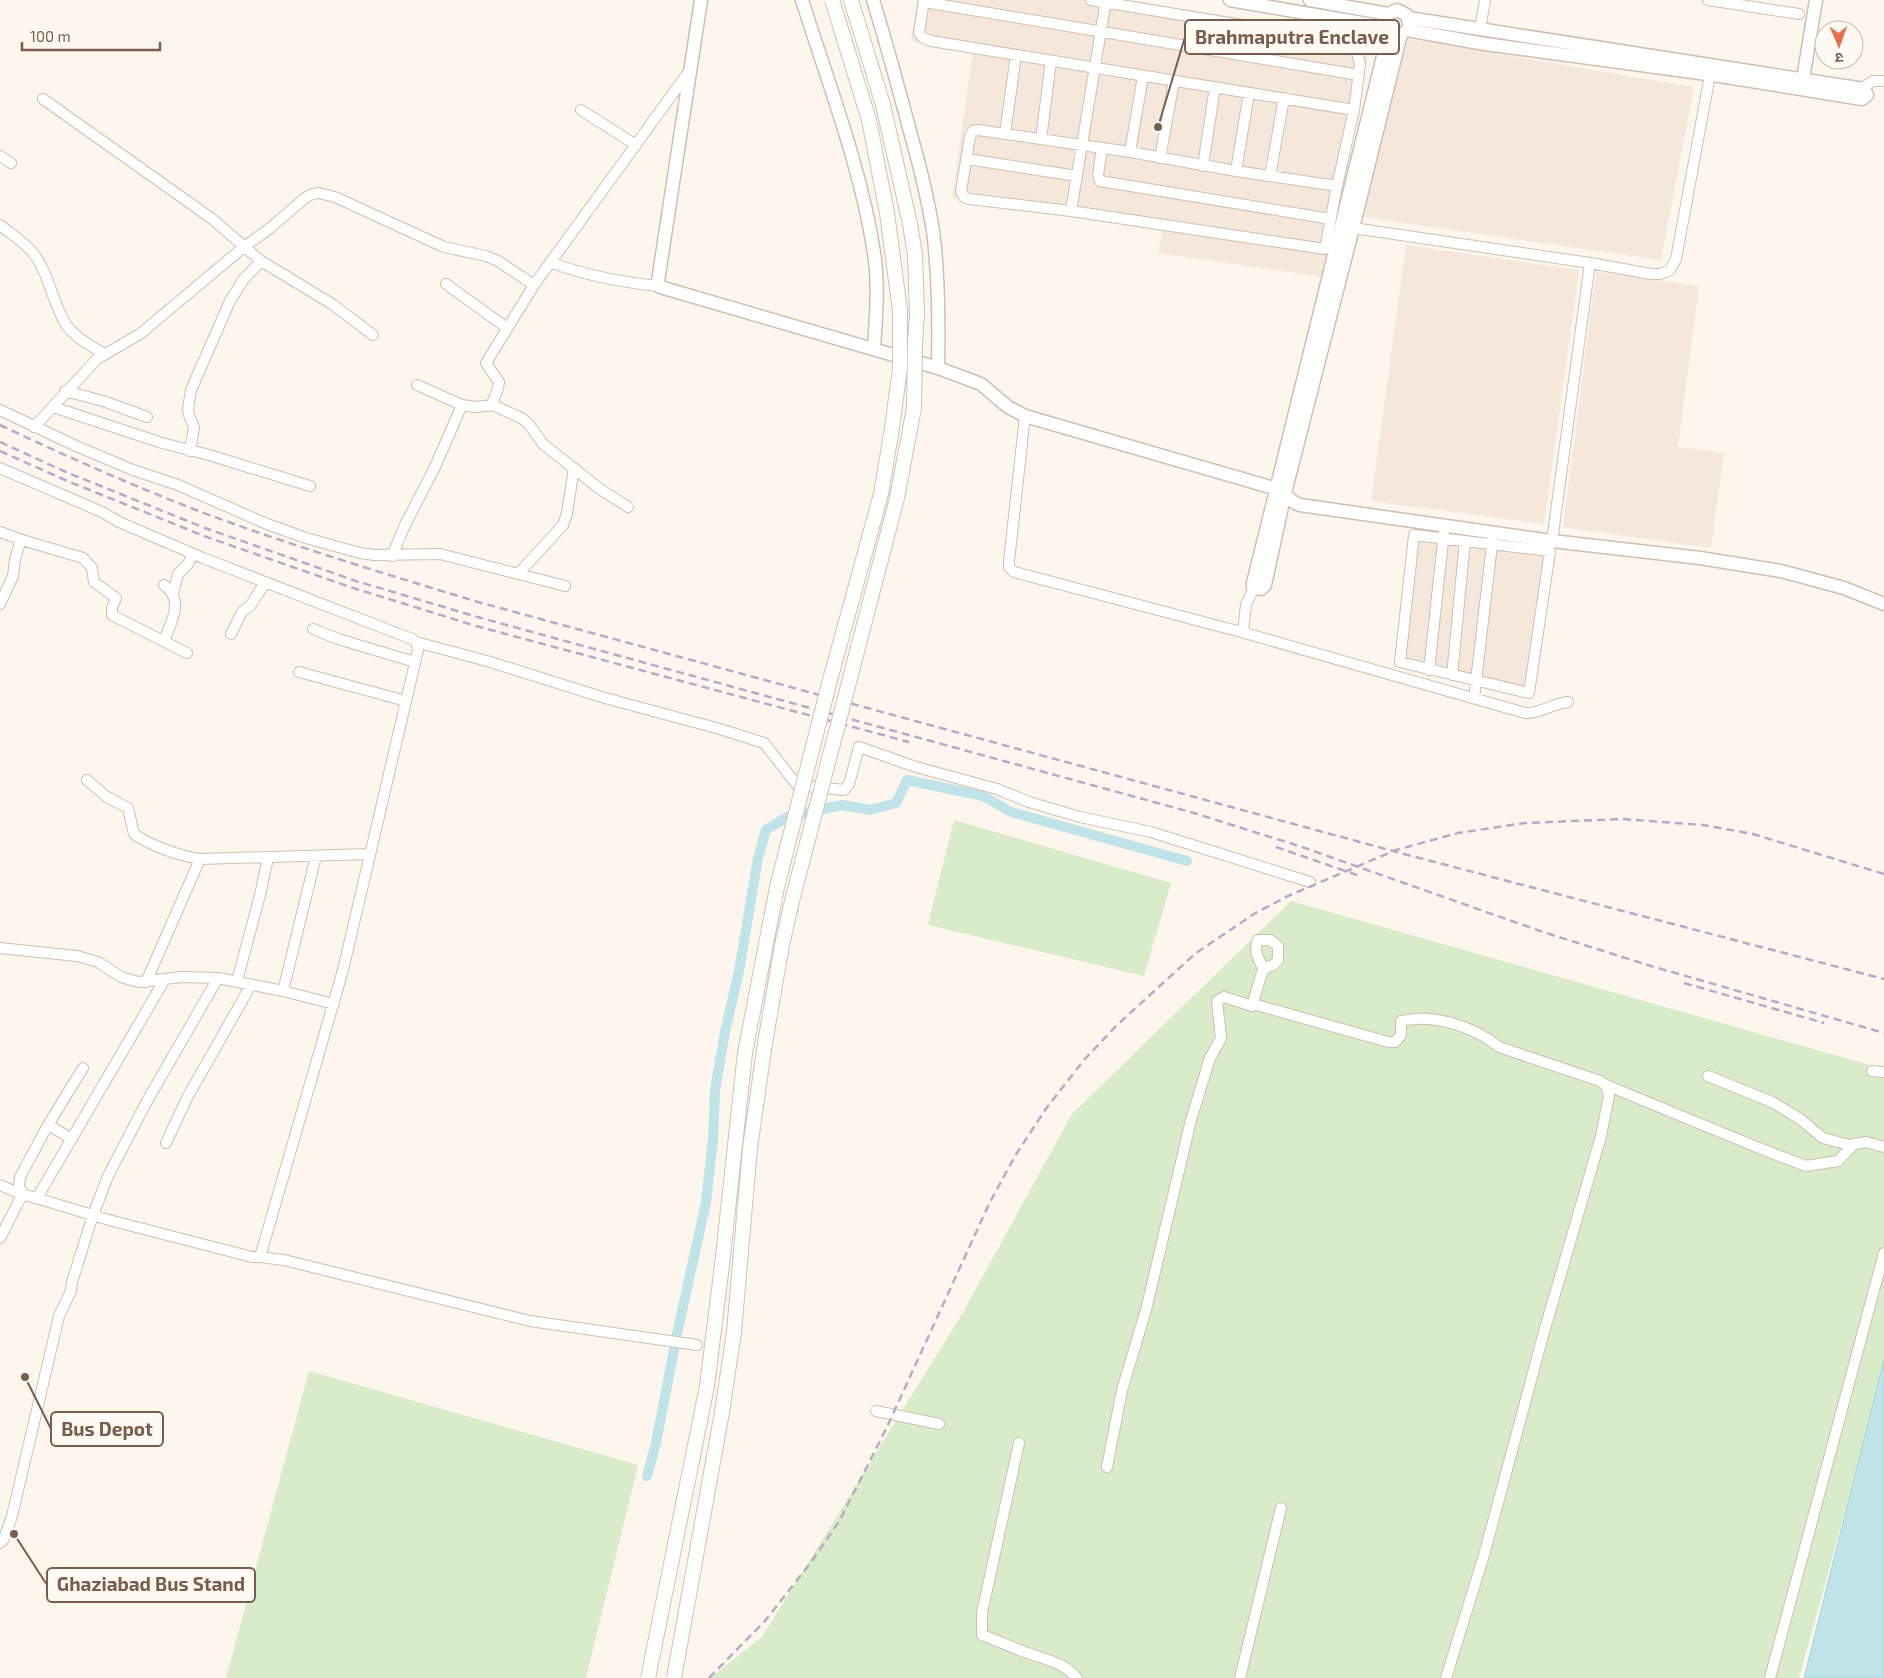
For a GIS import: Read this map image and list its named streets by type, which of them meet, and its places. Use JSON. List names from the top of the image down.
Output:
{
  "places": ["Brahmaputra Enclave", "Bus Depot", "Ghaziabad Bus Stand"],
  "scale_bar": "100 m",
  "north": "bottom"
}
